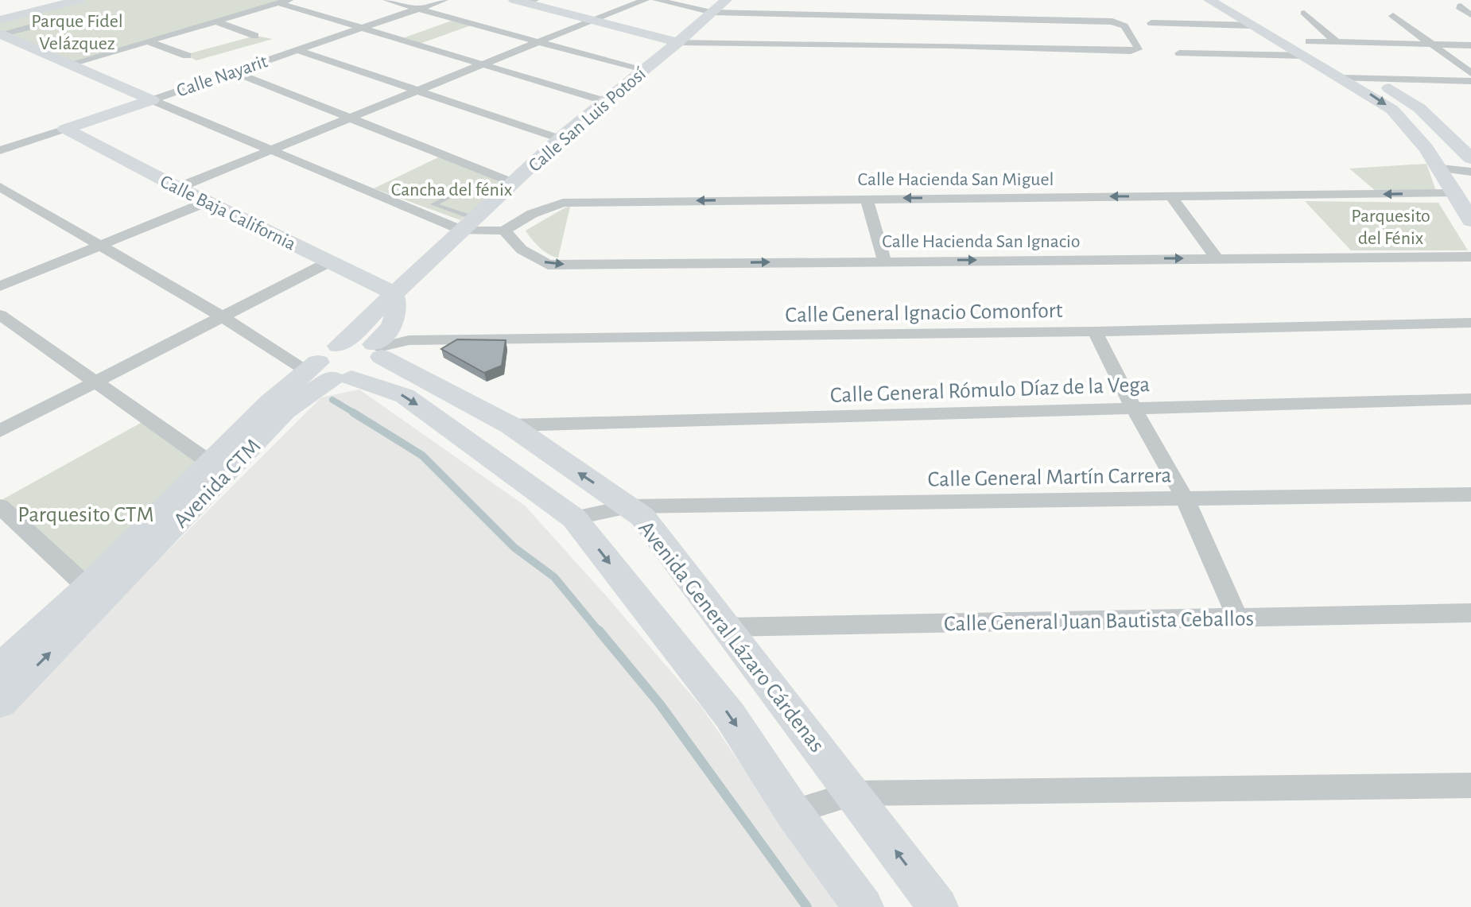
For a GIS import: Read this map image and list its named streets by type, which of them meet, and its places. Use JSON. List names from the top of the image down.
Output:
{
  "streets": {
    "main road": [
      "Calle Nayarit",
      "Calle San Luis Potosí",
      "Calle Baja California",
      "Avenida CTM",
      "Avenida General Lázaro Cárdenas"
    ],
    "street": [
      "Calle Hacienda San Miguel",
      "Calle Hacienda San Ignacio",
      "Calle General Ignacio Comonfort",
      "Calle General Rómulo Díaz de la Vega",
      "Calle General Martín Carrera",
      "Calle General Juan Bautista Ceballos"
    ]
  },
  "crossings": [
    ["Calle Nayarit", "Calle Baja California"],
    ["Calle San Luis Potosí", "Calle Baja California"],
    ["Calle San Luis Potosí", "Avenida CTM"],
    ["Calle Hacienda San Miguel", "Calle Hacienda San Ignacio"],
    ["Calle General Ignacio Comonfort", "Avenida General Lázaro Cárdenas"],
    ["Calle General Rómulo Díaz de la Vega", "Avenida General Lázaro Cárdenas"],
    ["Calle General Martín Carrera", "Avenida General Lázaro Cárdenas"],
    ["Calle General Juan Bautista Ceballos", "Avenida General Lázaro Cárdenas"]
  ],
  "one_way": ["Calle Hacienda San Ignacio"],
  "parks": [
    "Parque Fidel Velázquez",
    "Cancha del fénix",
    "Parquesito del Fénix",
    "Parquesito CTM"
  ]
}
